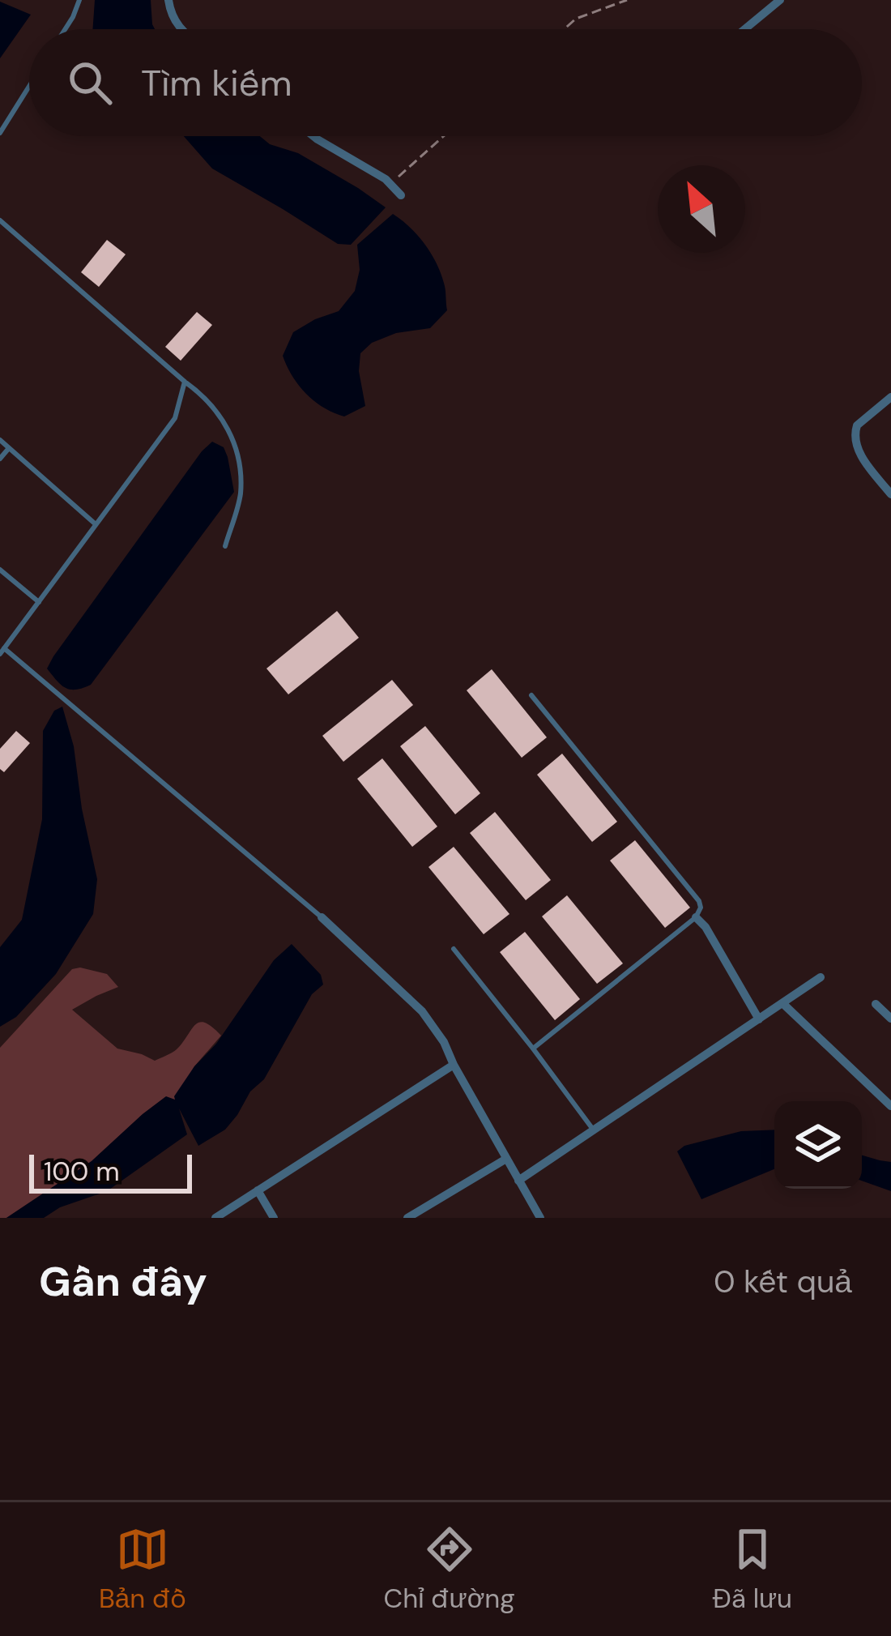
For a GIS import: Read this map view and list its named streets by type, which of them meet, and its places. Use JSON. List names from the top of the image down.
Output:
{
  "scale_bar": "100 m",
  "north": "top left",
  "page": {
    "search": "Tìm kiếm",
    "scale": "100 m",
    "heading": ["Gần đây", "0 kết quả"],
    "nav": ["Bản đồ", "Chỉ đường", "Đã lưu"]
  }
}
